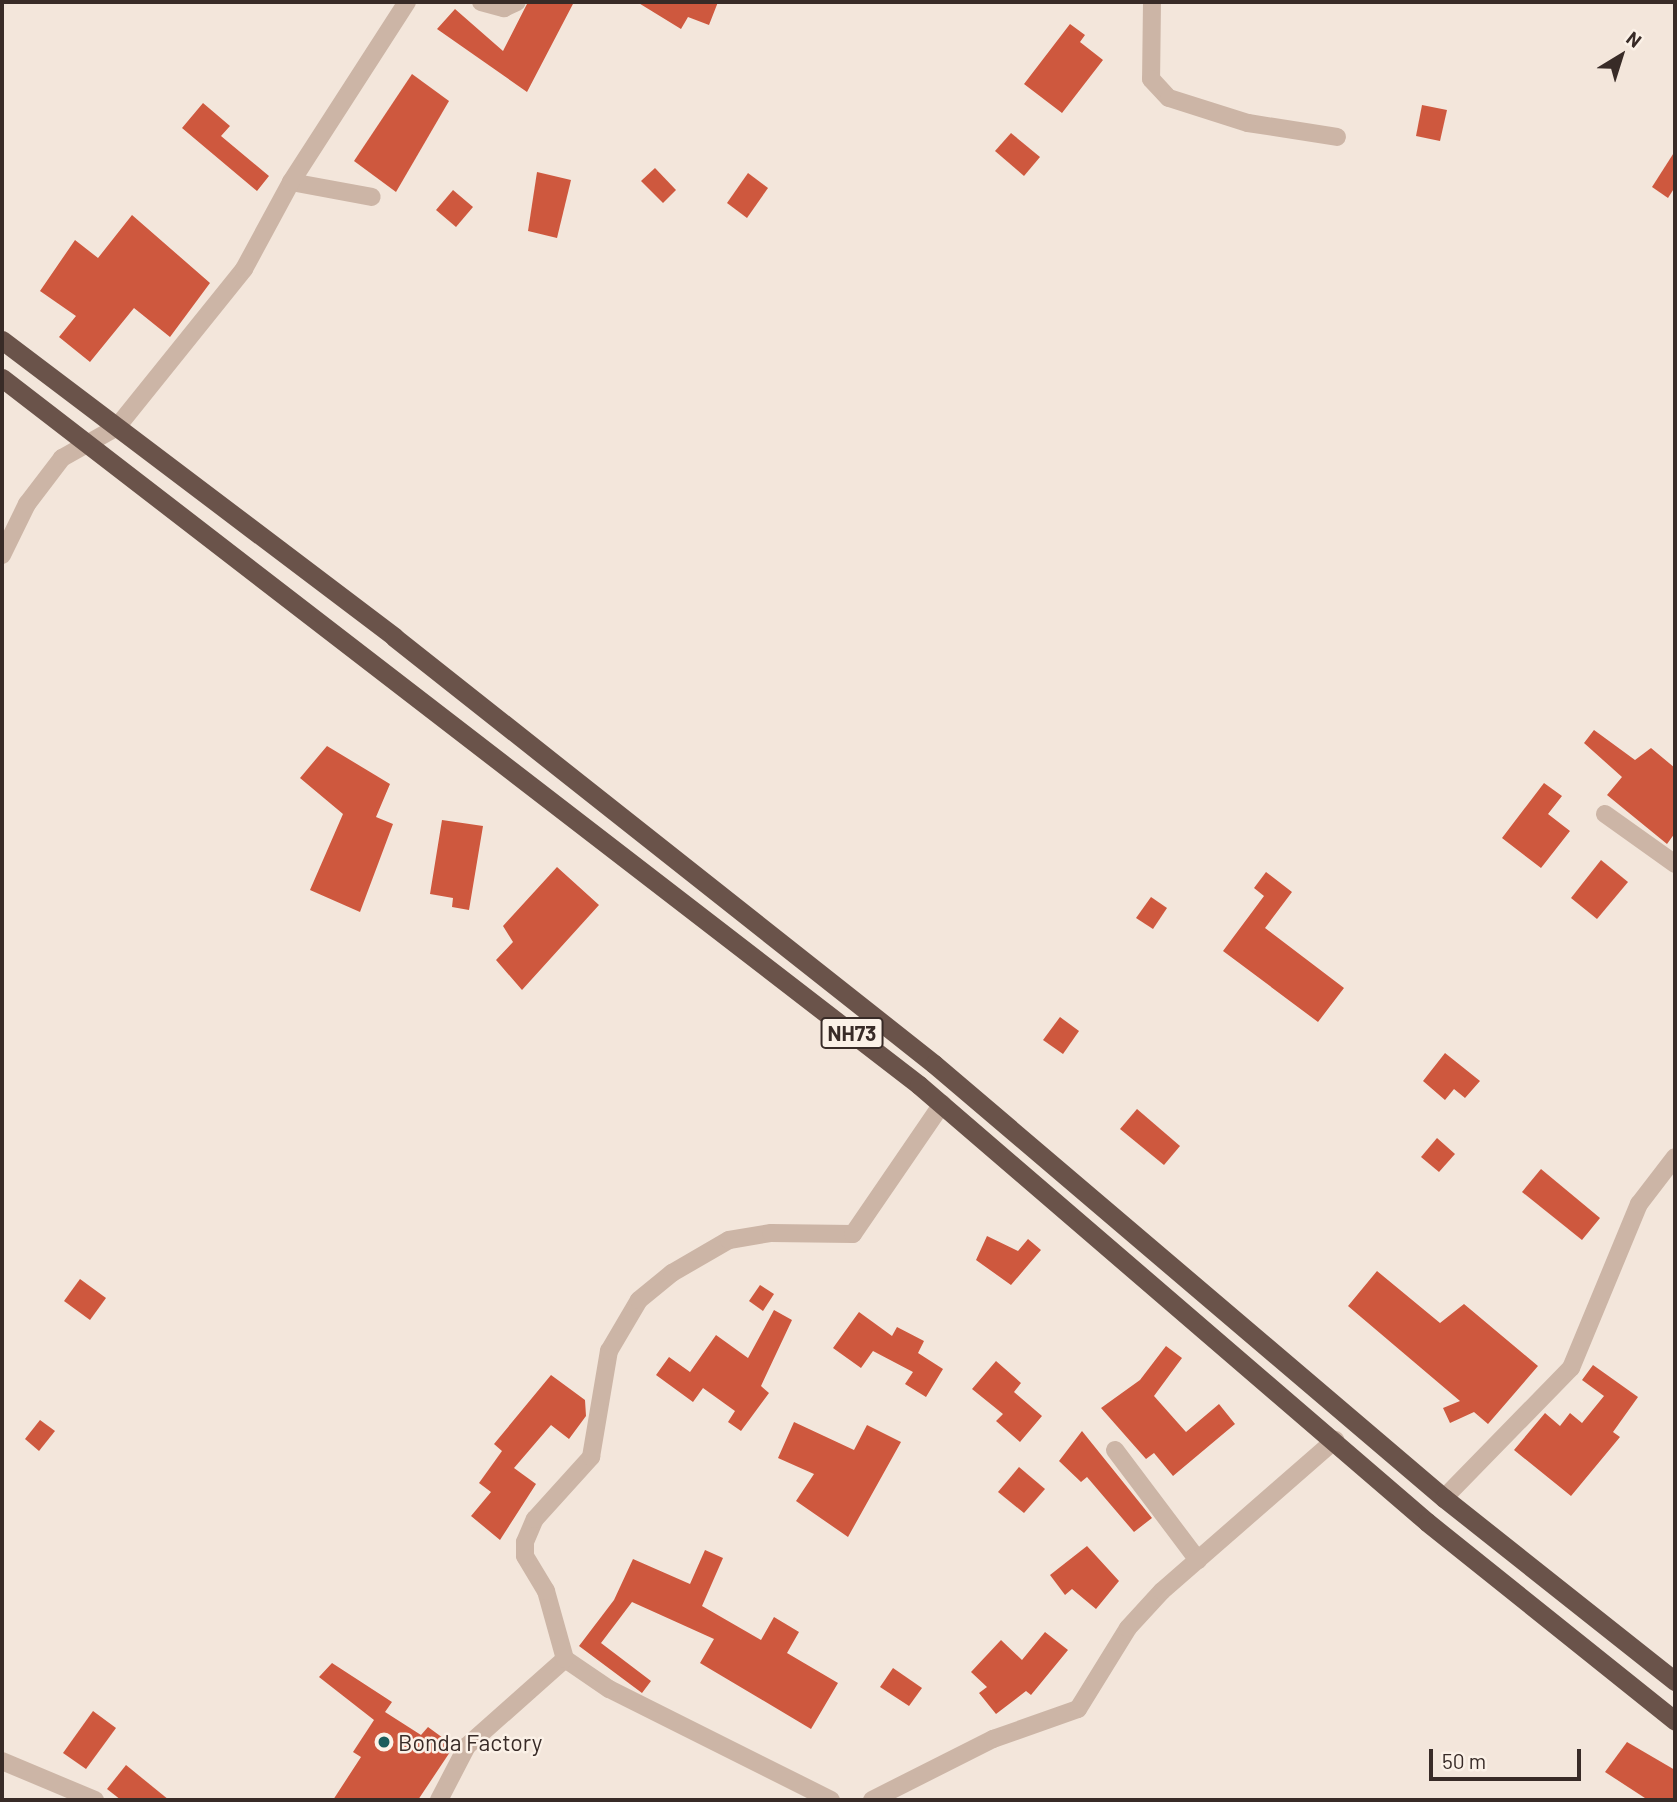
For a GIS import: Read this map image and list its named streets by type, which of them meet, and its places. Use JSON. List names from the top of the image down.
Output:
{
  "streets": {
    "highway": ["NH73"]
  },
  "places": ["Bonda Factory"],
  "scale_bar": "50 m",
  "north": "top right"
}
